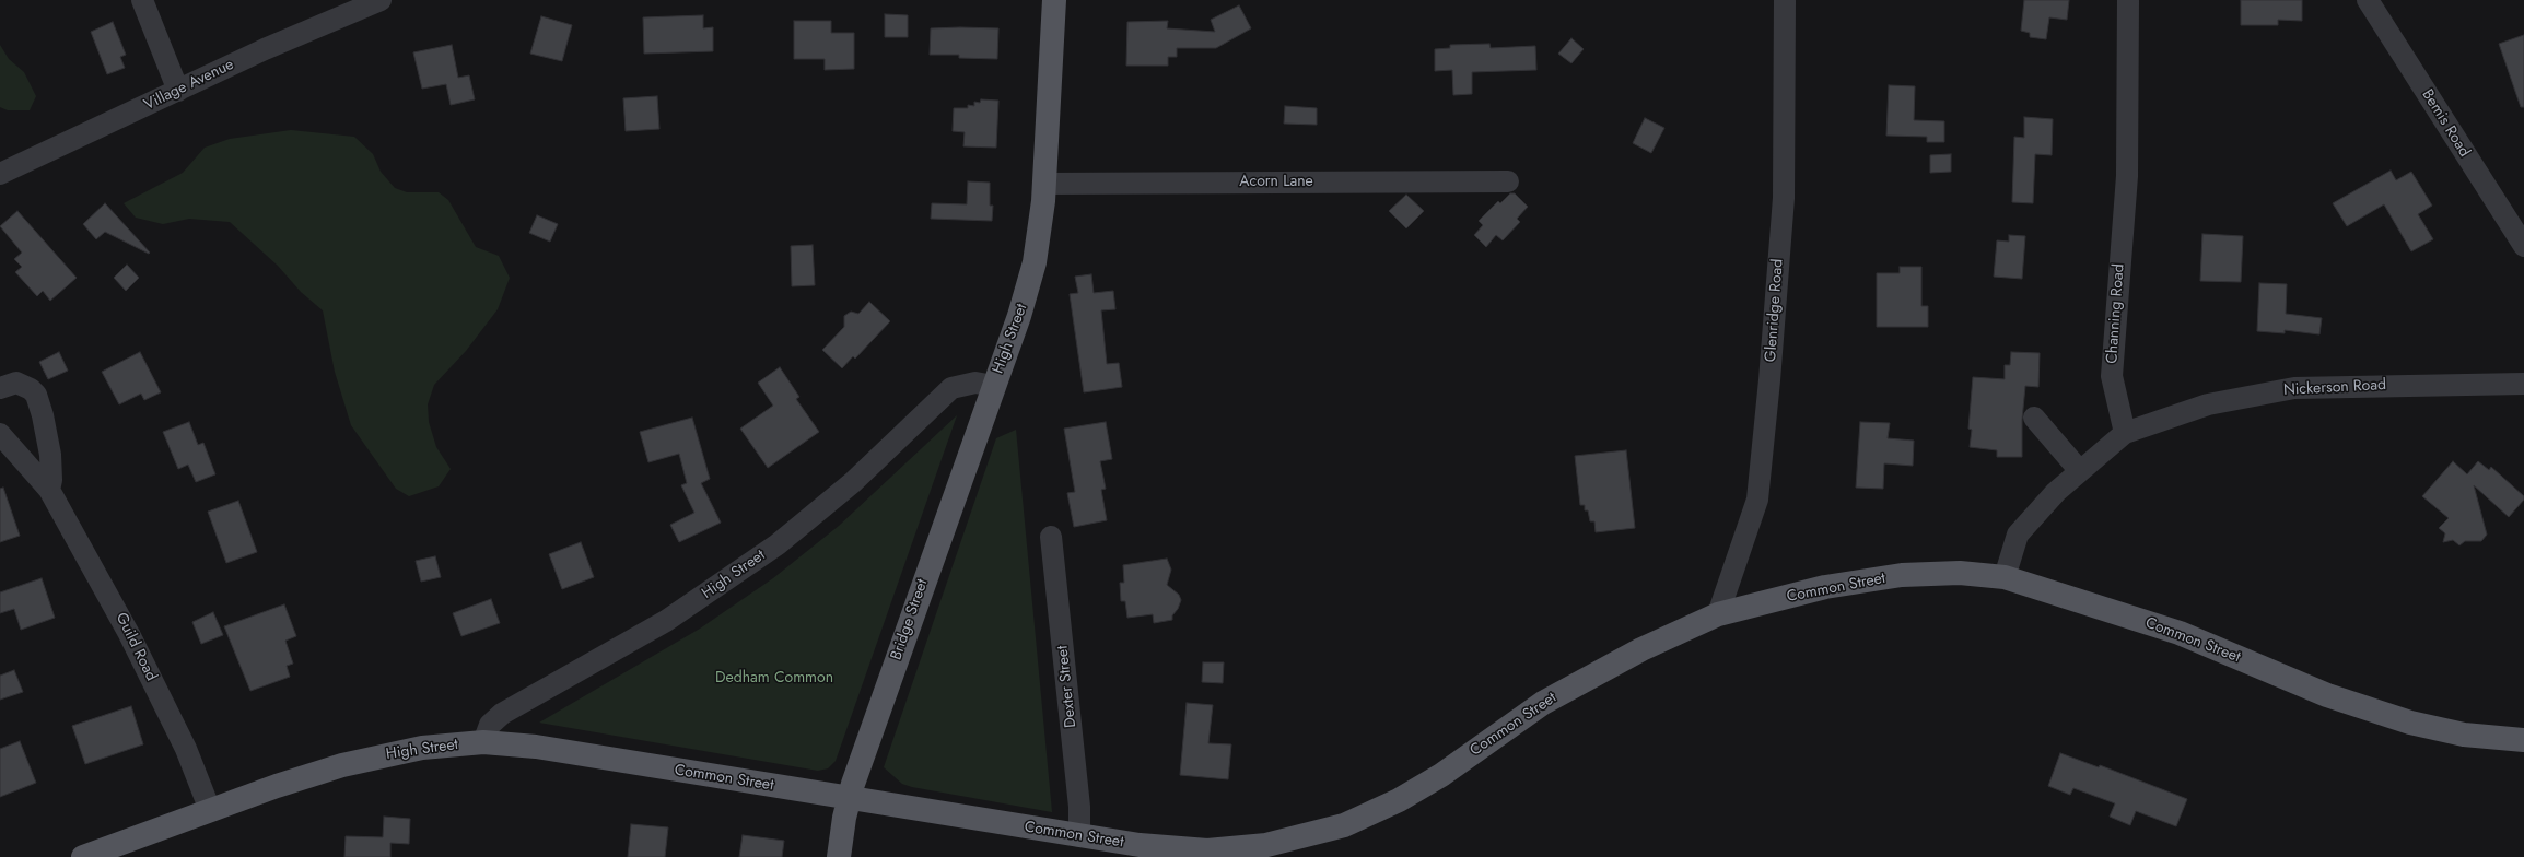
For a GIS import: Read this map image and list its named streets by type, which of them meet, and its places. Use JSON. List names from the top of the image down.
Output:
{
  "streets": {
    "main road": ["High Street", "Common Street", "Bridge Street"],
    "street": [
      "Village Avenue",
      "Bemis Road",
      "Acorn Lane",
      "Glenridge Road",
      "Channing Road",
      "Nickerson Road",
      "Guild Road",
      "Dexter Street"
    ]
  },
  "crossings": [
    ["Acorn Lane", "High Street"],
    ["Glenridge Road", "Common Street"],
    ["Channing Road", "Nickerson Road"],
    ["High Street", "Common Street"],
    ["High Street", "Bridge Street"],
    ["High Street", "Guild Road"],
    ["Common Street", "Bridge Street"],
    ["Common Street", "Dexter Street"]
  ],
  "parks": ["Dedham Common"]
}
